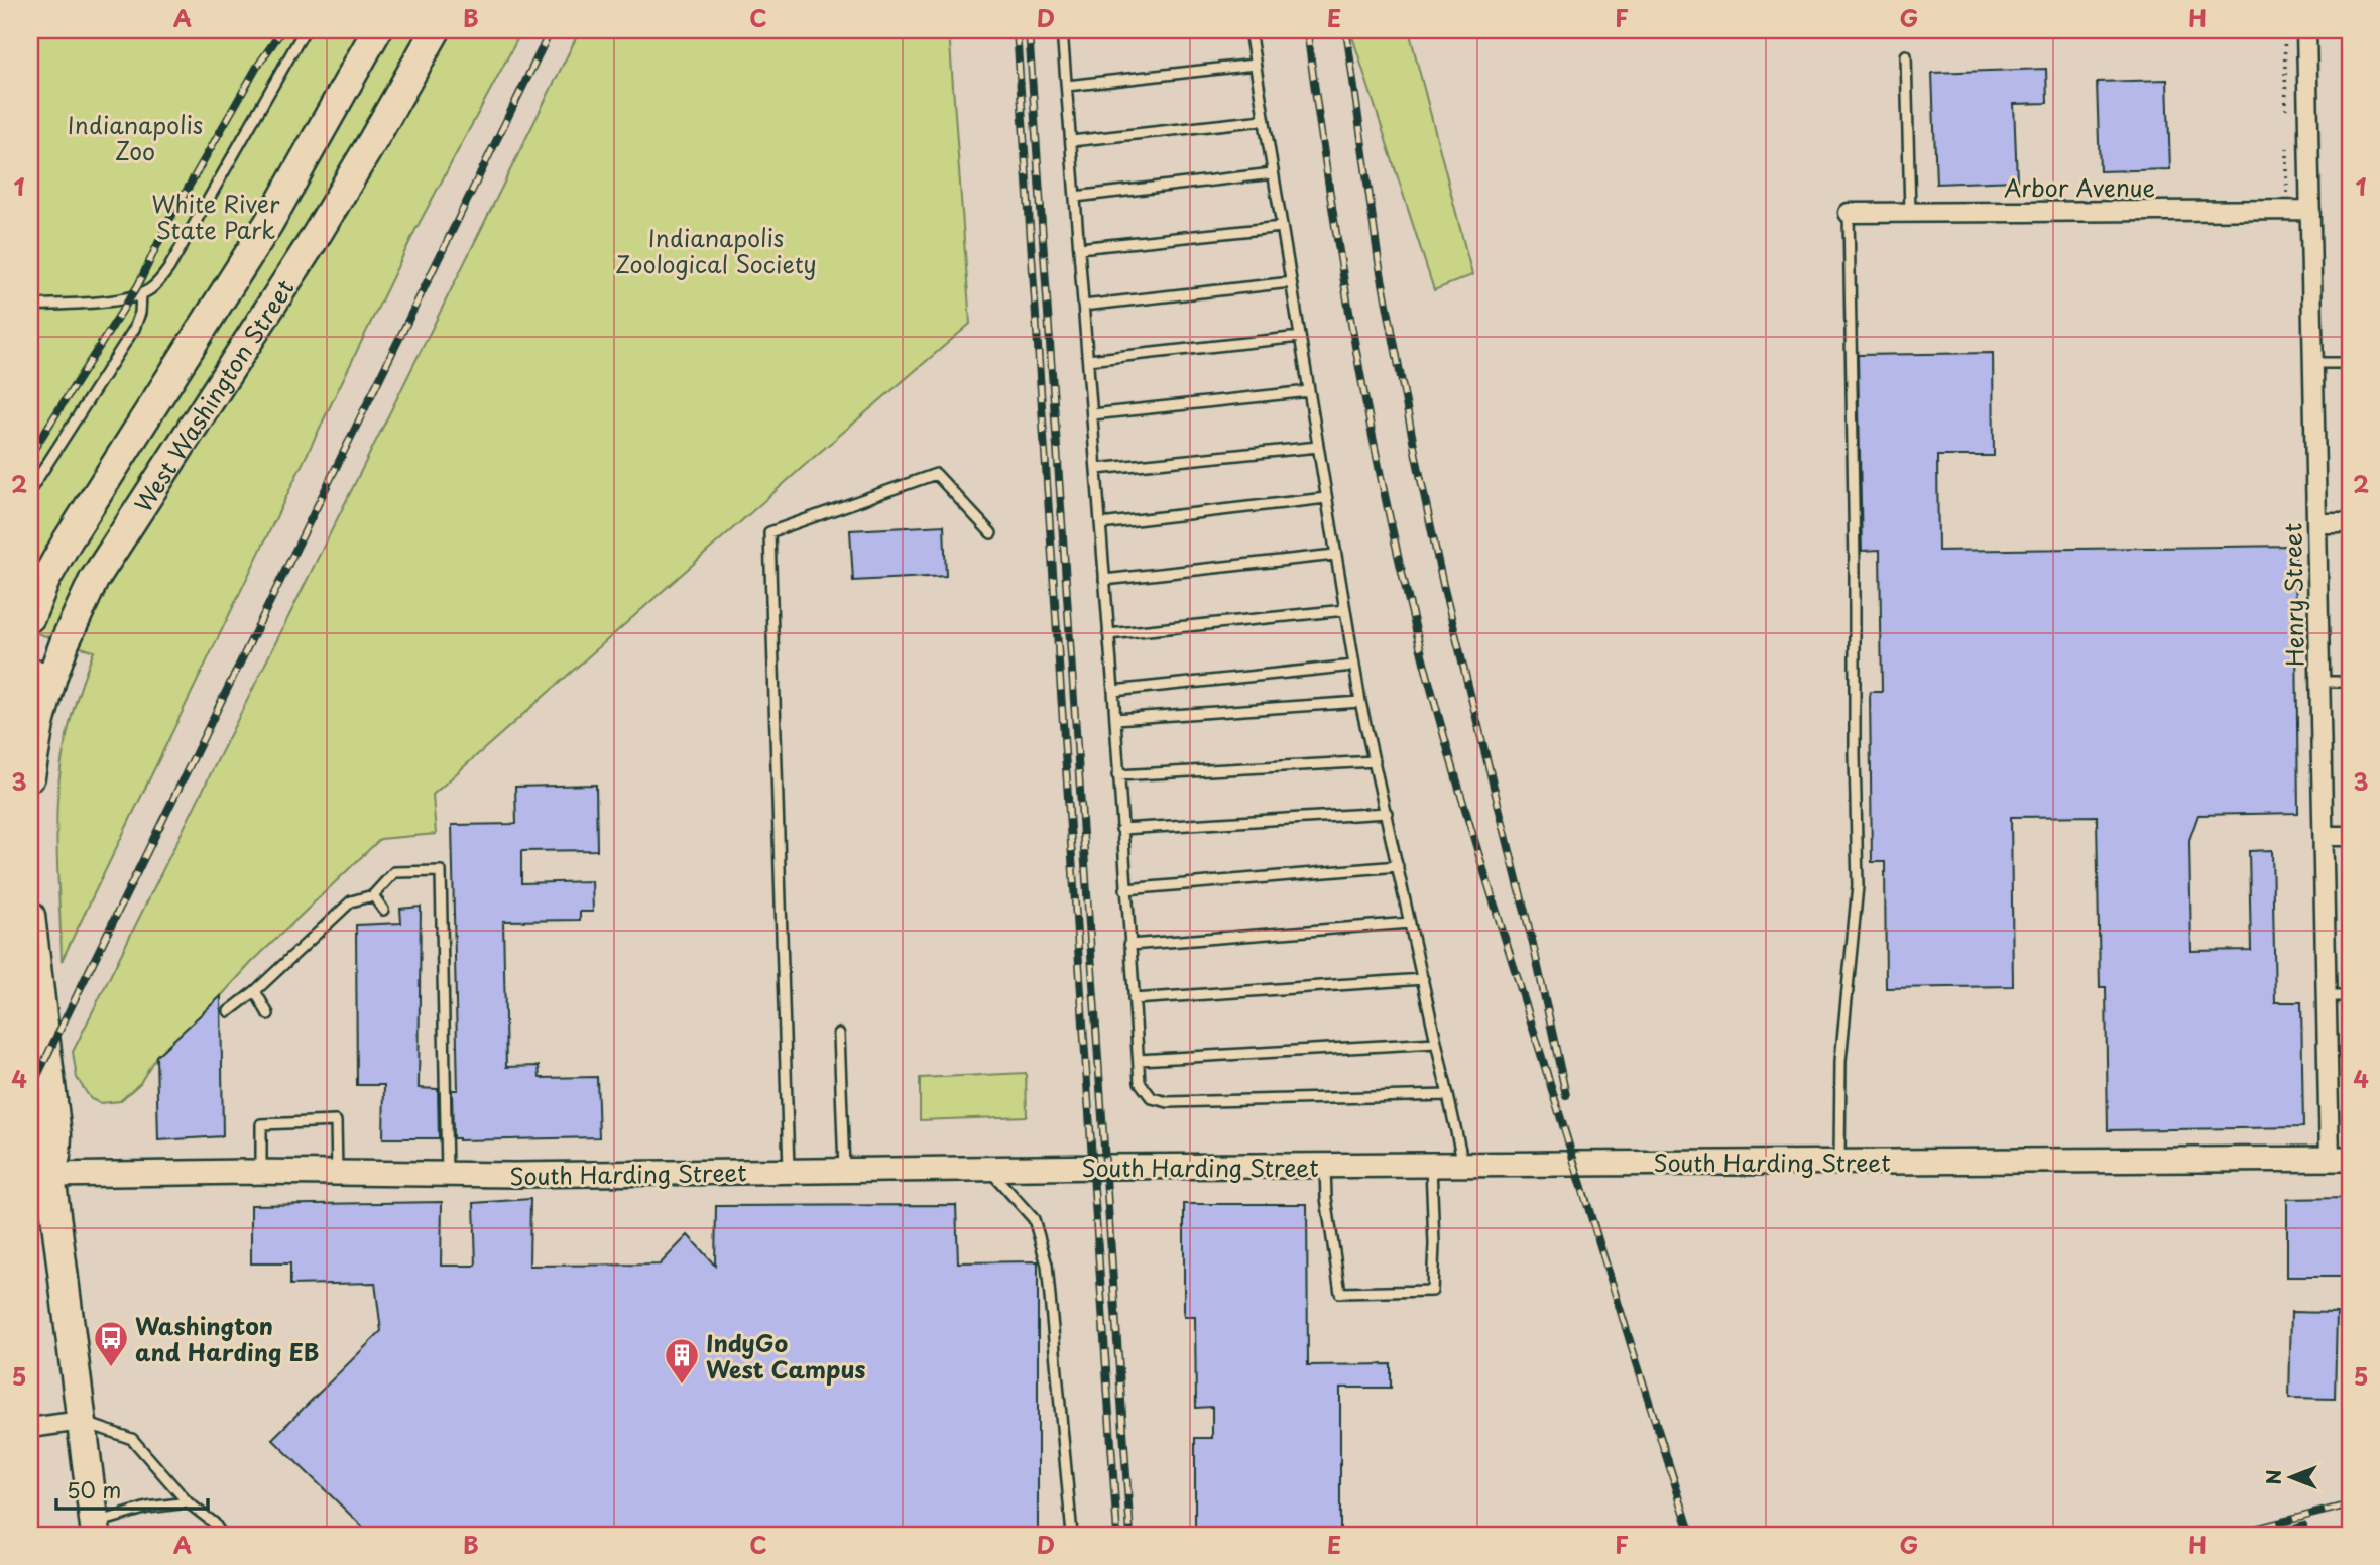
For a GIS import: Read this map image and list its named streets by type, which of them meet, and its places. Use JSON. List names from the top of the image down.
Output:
{
  "streets": {
    "main road": ["West Washington Street"],
    "street": ["Arbor Avenue", "Henry Street", "South Harding Street"]
  },
  "crossings": [
    ["Arbor Avenue", "Henry Street"],
    ["Henry Street", "South Harding Street"]
  ],
  "parks": ["Indianapolis Zoo", "White River State Park", "Indianapolis Zoological Society"],
  "places": {
    "bus stop": ["Washington and Harding EB"],
    "building": ["IndyGo West Campus"]
  },
  "scale_bar": "50 m",
  "north": "left",
  "grid": {
    "columns": [
      "A",
      "B",
      "C",
      "D",
      "E",
      "F",
      "G",
      "H"
    ],
    "rows": [
      "1",
      "2",
      "3",
      "4",
      "5"
    ]
  }
}
